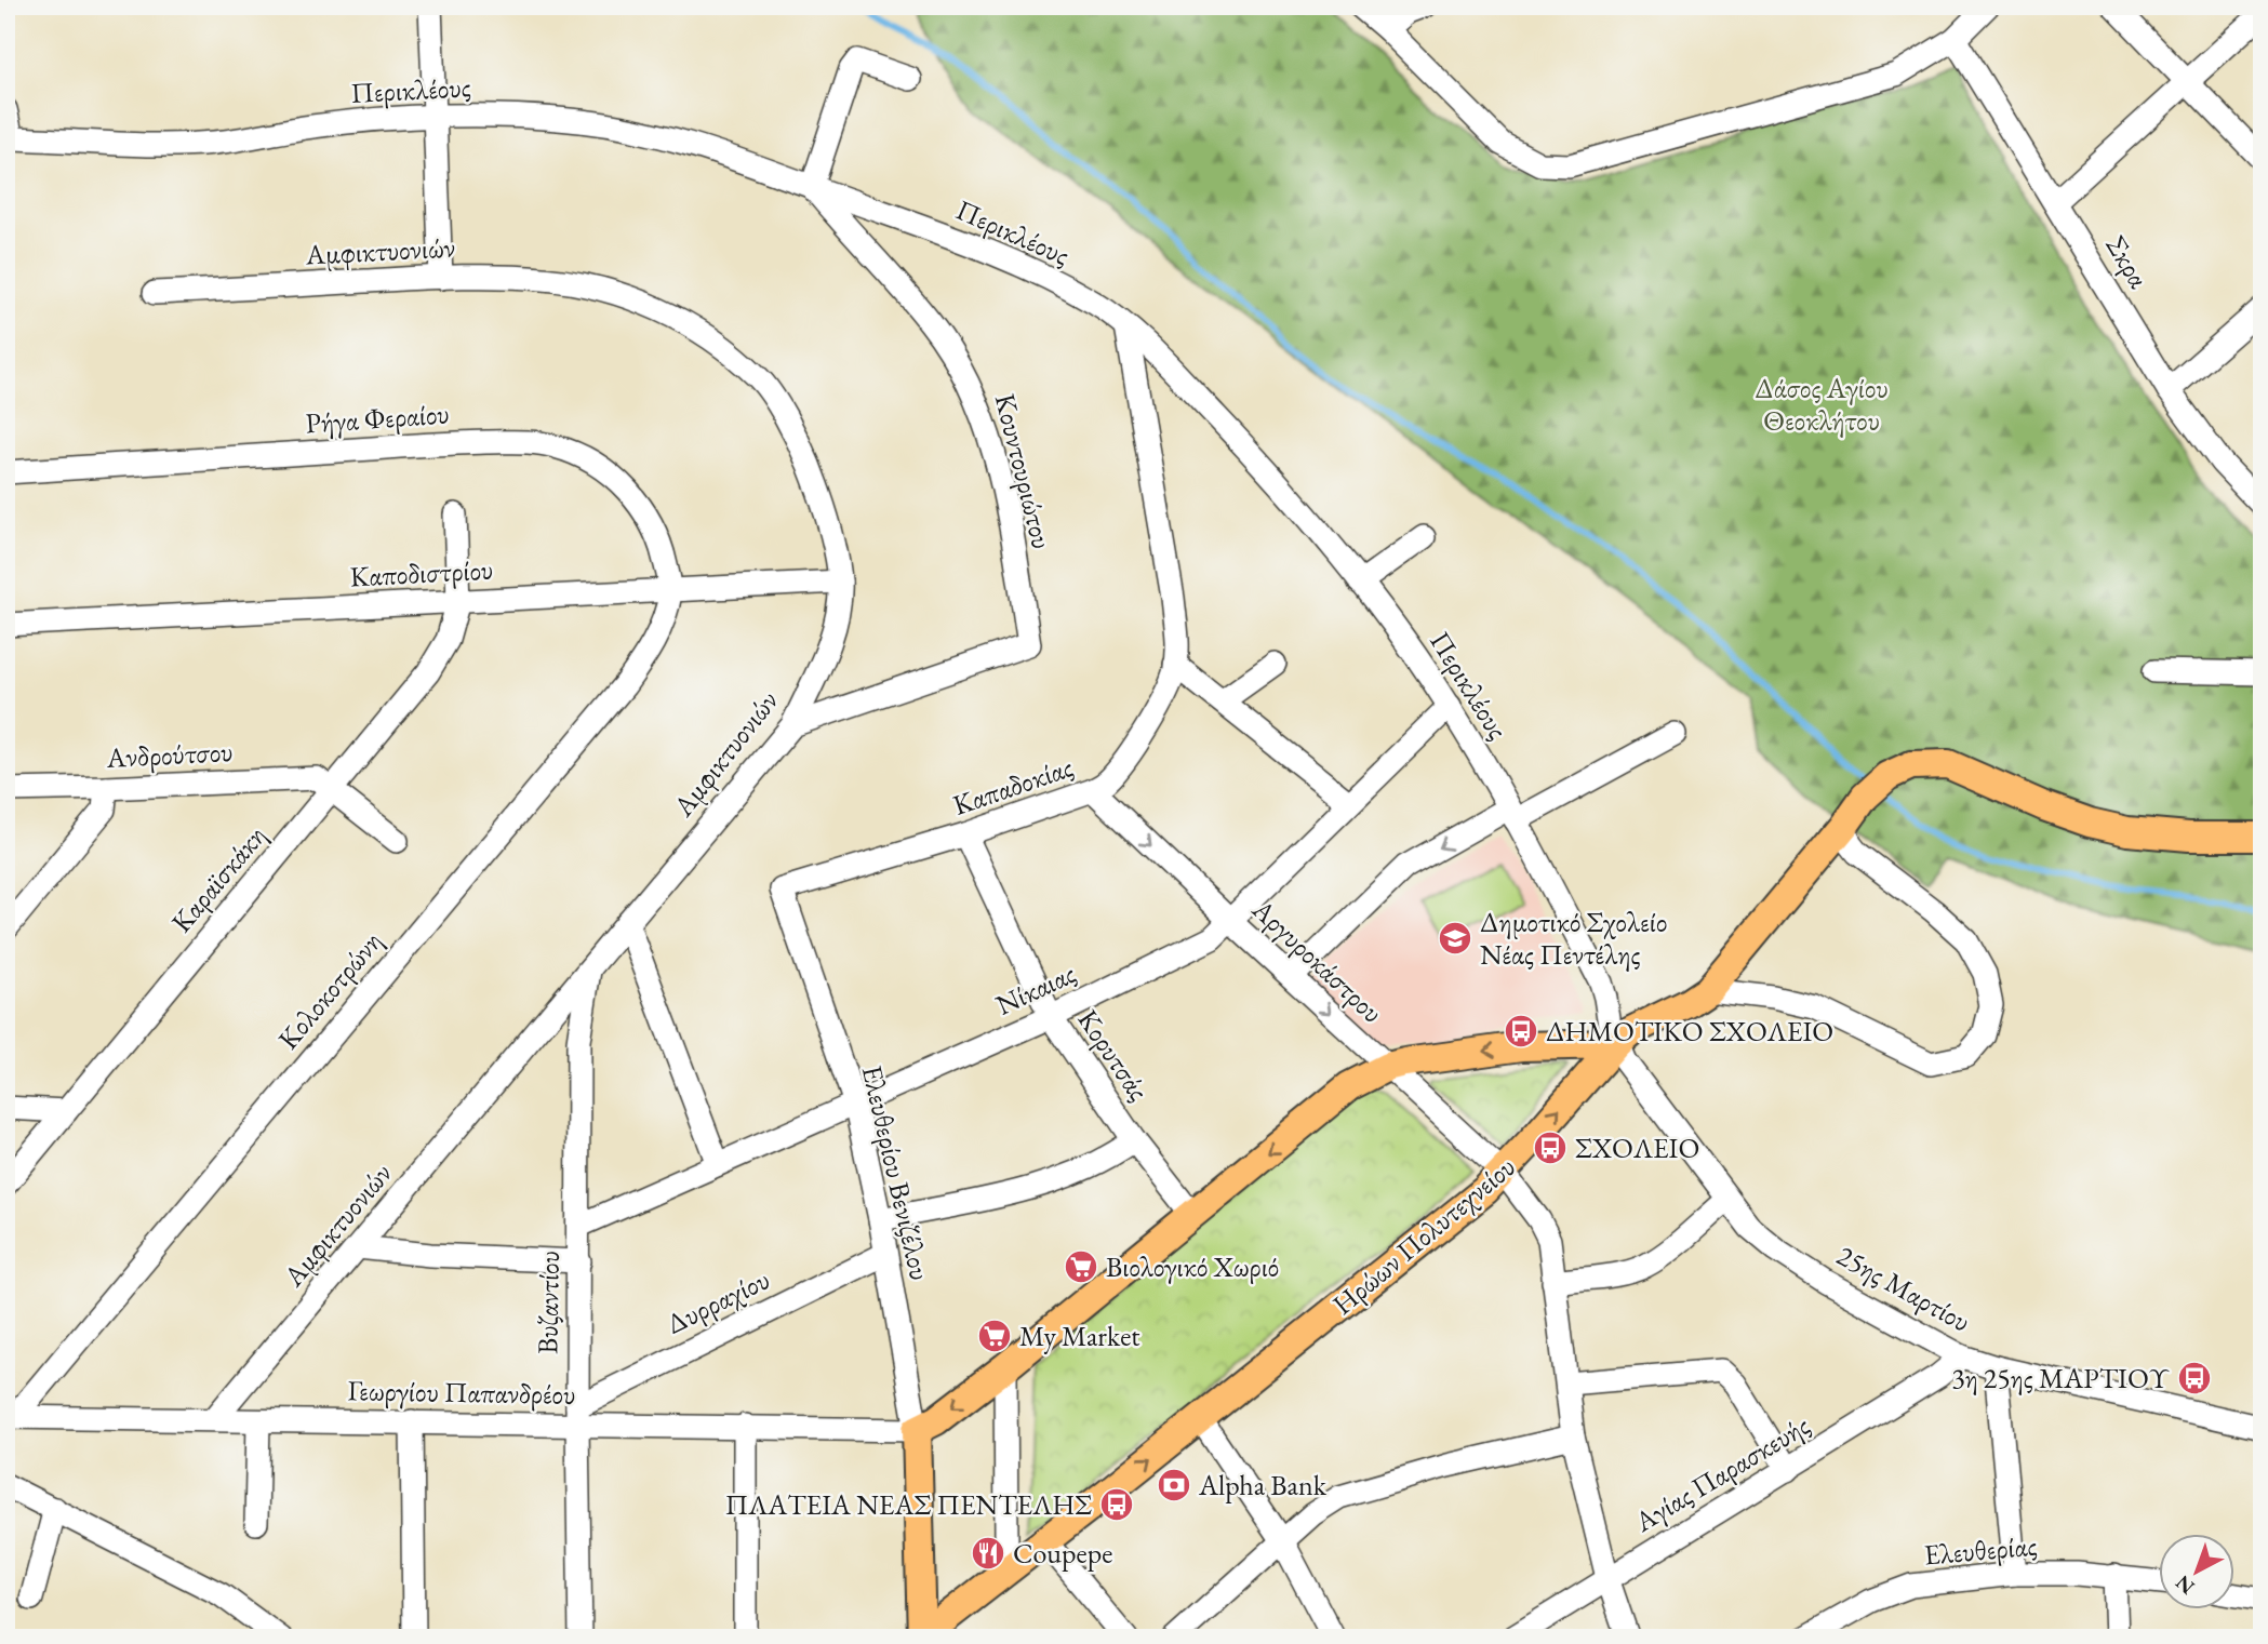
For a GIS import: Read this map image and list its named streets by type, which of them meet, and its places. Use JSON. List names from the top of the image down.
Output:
{
  "streets": {
    "main road": ["Ηρώων Πολυτεχνείου"],
    "street": [
      "Περικλέους",
      "Αμφικτυονιών",
      "Σκρα",
      "Ρήγα Φεραίου",
      "Κουντουριώτου",
      "Καποδιστρίου",
      "Ανδρούτσου",
      "Καπαδοκίας",
      "Καραϊσκάκη",
      "Αργυροκάστρου",
      "Νίκαιας",
      "Κολοκοτρώνη",
      "Κορυτσάς",
      "Ελευθερίου Βενιζέλου",
      "25ης Μαρτίου",
      "Δυρραχίου",
      "Βυζαντίου",
      "Γεωργίου Παπανδρέου",
      "Αγίας Παρασκευής",
      "Ελευθερίας"
    ]
  },
  "crossings": [
    ["Περικλέους", "Κουντουριώτου"],
    ["Περικλέους", "Καπαδοκίας"],
    ["Περικλέους", "Νίκαιας"],
    ["Περικλέους", "Ηρώων Πολυτεχνείου"],
    ["Περικλέους", "25ης Μαρτίου"],
    ["Αμφικτυονιών", "Κουντουριώτου"],
    ["Αμφικτυονιών", "Καποδιστρίου"],
    ["Αμφικτυονιών", "Βυζαντίου"],
    ["Αμφικτυονιών", "Γεωργίου Παπανδρέου"],
    ["Ρήγα Φεραίου", "Καποδιστρίου"],
    ["Ρήγα Φεραίου", "Κολοκοτρώνη"],
    ["Καποδιστρίου", "Καραϊσκάκη"],
    ["Καποδιστρίου", "Κολοκοτρώνη"],
    ["Ανδρούτσου", "Καραϊσκάκη"],
    ["Καπαδοκίας", "Αργυροκάστρου"],
    ["Καπαδοκίας", "Κορυτσάς"],
    ["Καπαδοκίας", "Ελευθερίου Βενιζέλου"],
    ["Αργυροκάστρου", "Νίκαιας"],
    ["Αργυροκάστρου", "Ηρώων Πολυτεχνείου"],
    ["Αργυροκάστρου", "Αγίας Παρασκευής"],
    ["Νίκαιας", "Κορυτσάς"],
    ["Νίκαιας", "Ελευθερίου Βενιζέλου"],
    ["Νίκαιας", "Βυζαντίου"],
    ["Κολοκοτρώνη", "Γεωργίου Παπανδρέου"],
    ["Ελευθερίου Βενιζέλου", "Δυρραχίου"],
    ["Ελευθερίου Βενιζέλου", "Γεωργίου Παπανδρέου"],
    ["Ηρώων Πολυτεχνείου", "25ης Μαρτίου"],
    ["25ης Μαρτίου", "Αγίας Παρασκευής"],
    ["Δυρραχίου", "Βυζαντίου"],
    ["Δυρραχίου", "Γεωργίου Παπανδρέου"],
    ["Βυζαντίου", "Γεωργίου Παπανδρέου"]
  ],
  "parks": ["Δάσος Αγίου Θεοκλήτου"],
  "places": {
    "school or university": ["Δημοτικό Σχολείο Νέας Πεντέλης"],
    "bus stop": [
      "ΔΗΜΟΤΙΚΟ ΣΧΟΛΕΙΟ",
      "ΣΧΟΛΕΙΟ",
      "3η 25ης ΜΑΡΤΙΟΥ",
      "ΠΛΑΤΕΙΑ ΝΕΑΣ ΠΕΝΤΕΛΗΣ"
    ],
    "supermarket": ["Βιολογικό Χωριό", "My Market"],
    "bank": ["Alpha Bank"],
    "restaurant": ["Coupepe"]
  },
  "north": "bottom left"
}
